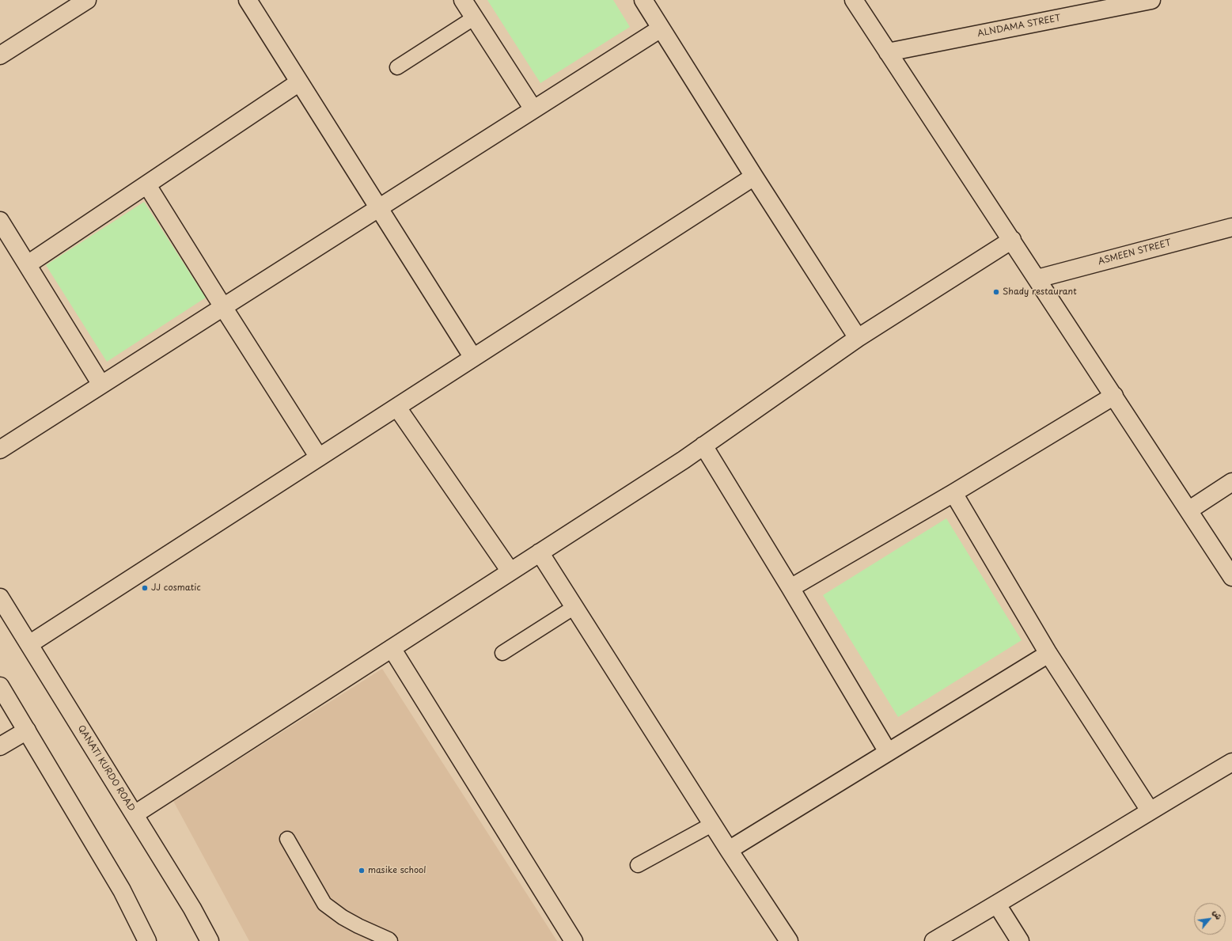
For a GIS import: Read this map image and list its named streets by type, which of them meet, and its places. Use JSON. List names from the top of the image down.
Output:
{
  "streets": {
    "street": ["ALNDAMA STREET", "ASMEEN STREET", "QANATI KURDO ROAD"]
  },
  "places": ["Shady restaurant", "JJ cosmatic", "masike school"],
  "north": "top right"
}
